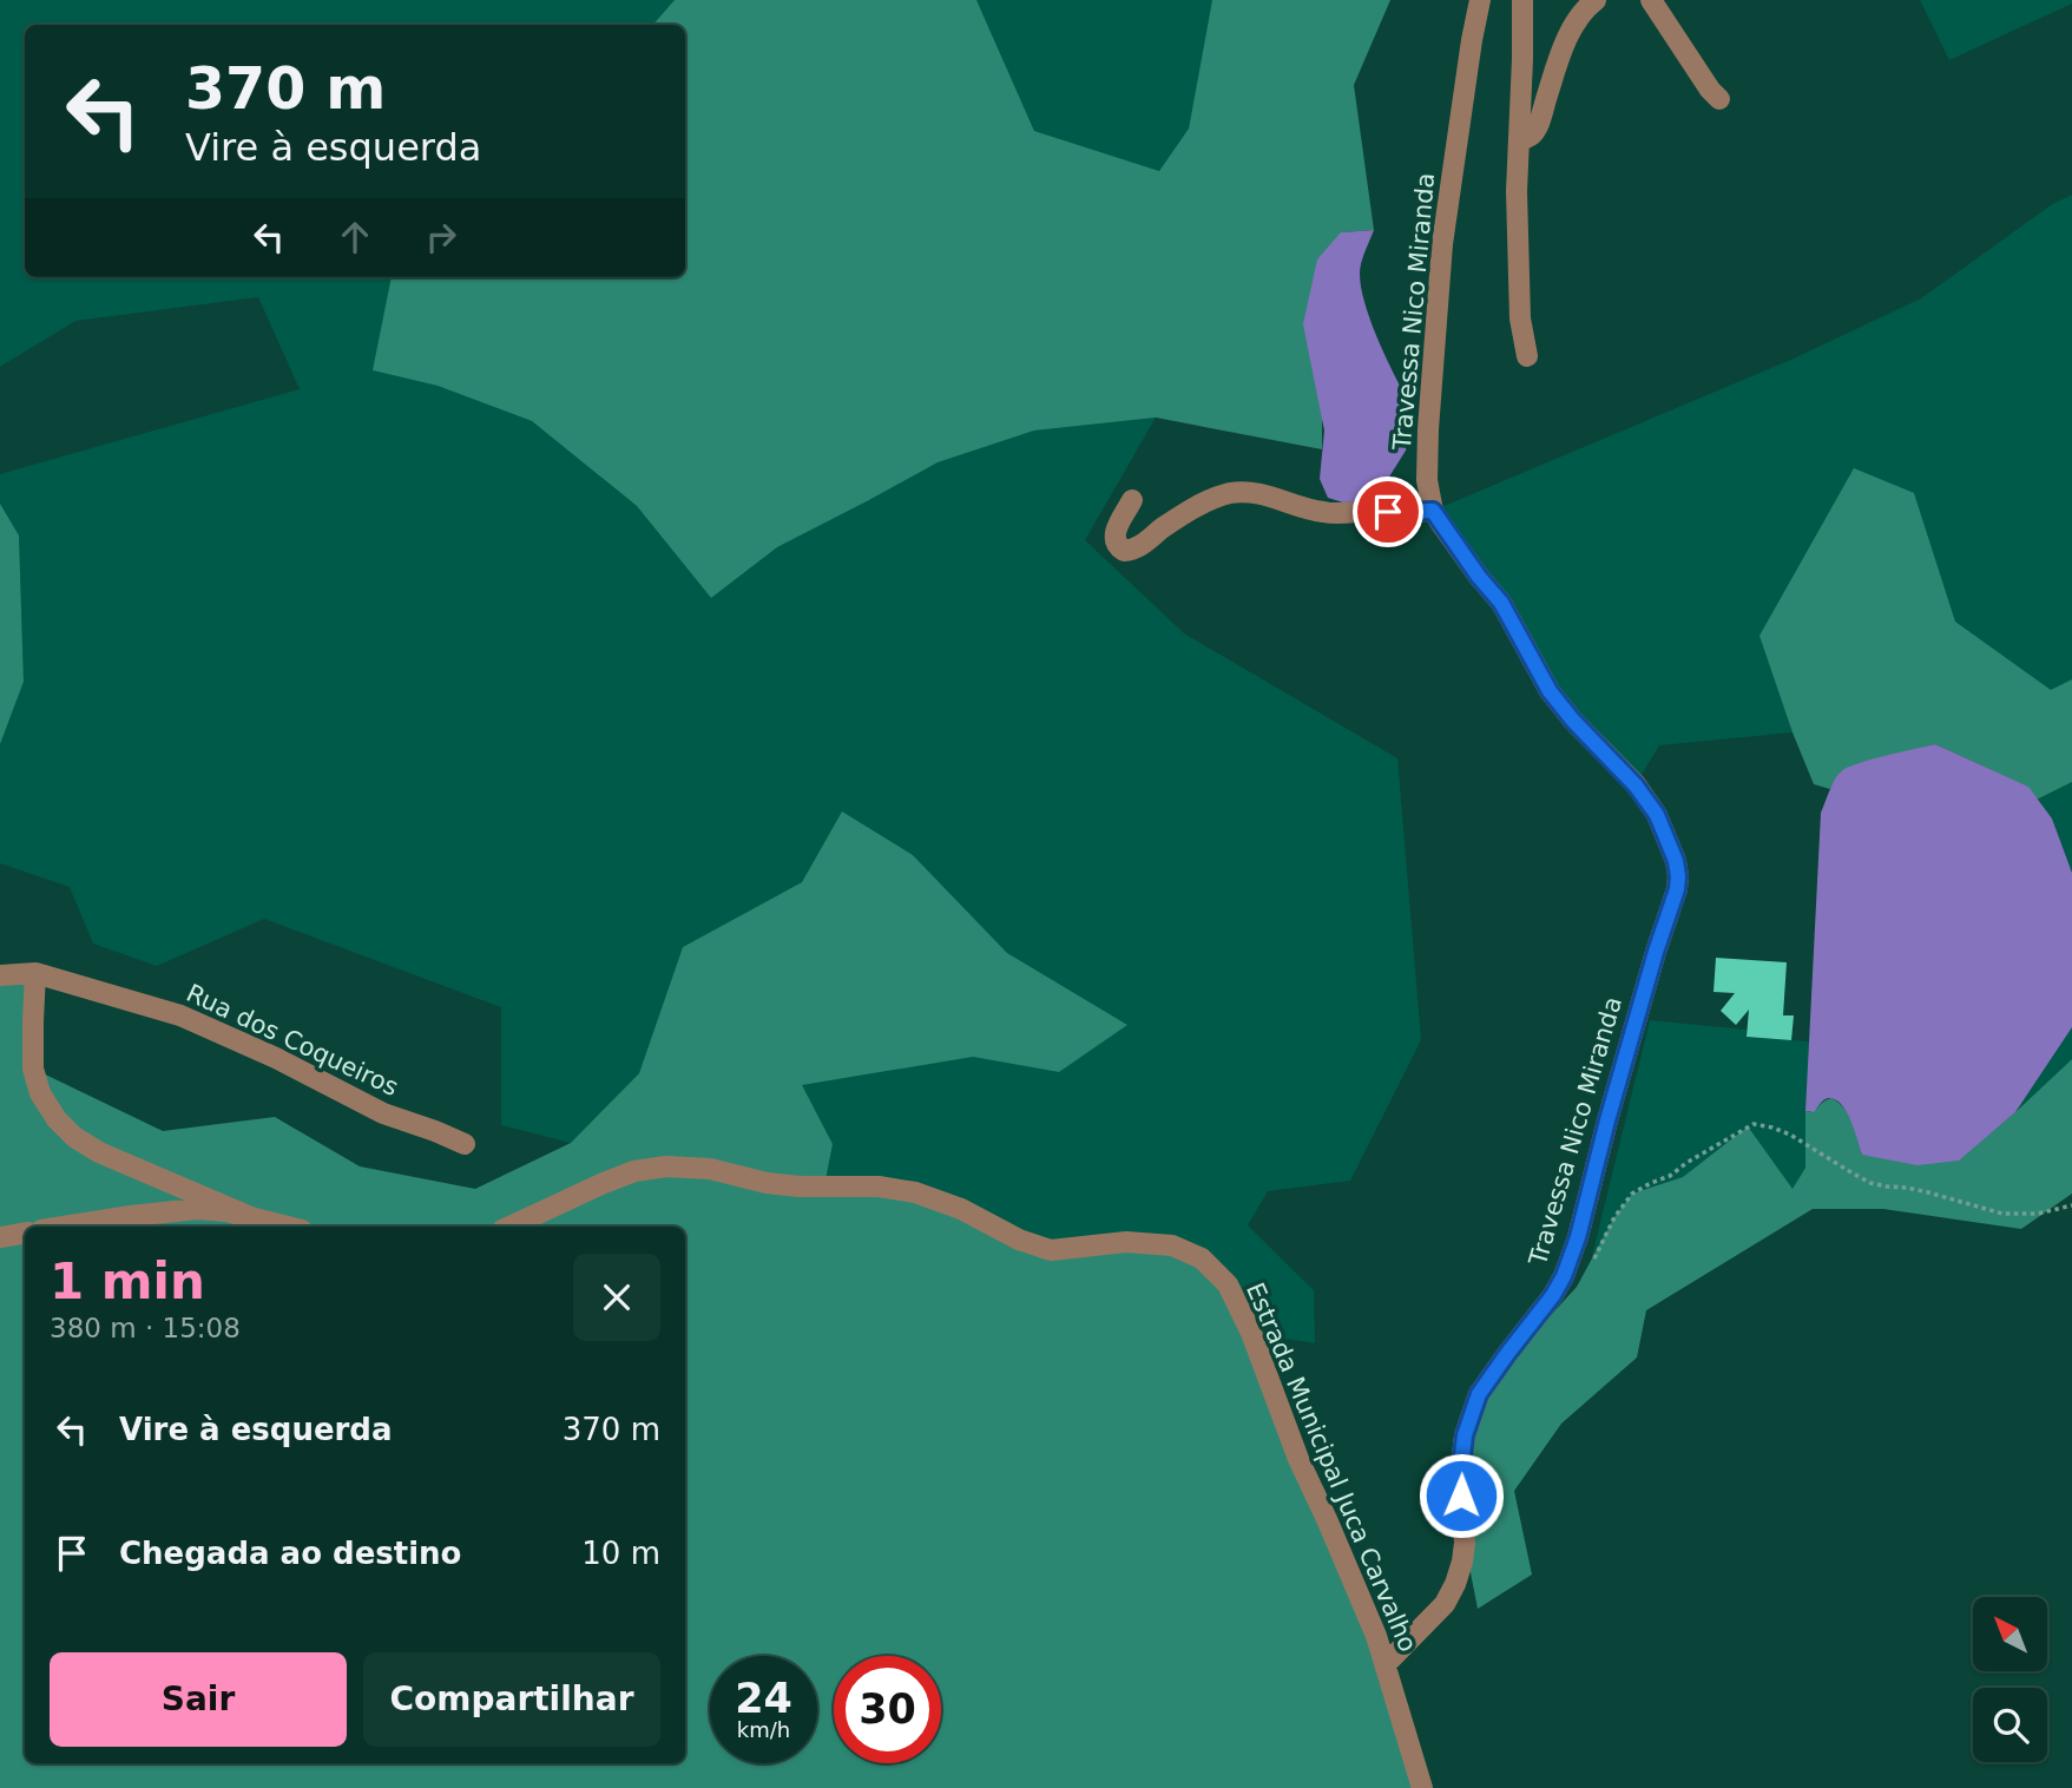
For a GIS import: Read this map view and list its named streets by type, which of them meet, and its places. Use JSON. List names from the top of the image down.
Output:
{
  "streets": {
    "street": ["Travessa Nico Miranda", "Rua dos Coqueiros", "Estrada Municipal Juca Carvalho"]
  },
  "crossings": [
    ["Travessa Nico Miranda", "Estrada Municipal Juca Carvalho"]
  ],
  "north": "top left",
  "page": {
    "turn": ["370 m", "Vire à esquerda"],
    "heading": ["1 min", "380 m · 15:08"],
    "list": [
      {
        "name": "Vire à esquerda",
        "value": "370 m"
      },
      {
        "name": "Chegada ao destino",
        "value": "10 m"
      }
    ],
    "buttons": ["Sair", "Compartilhar"],
    "speed": "24 km/h",
    "limit": "30"
  }
}
